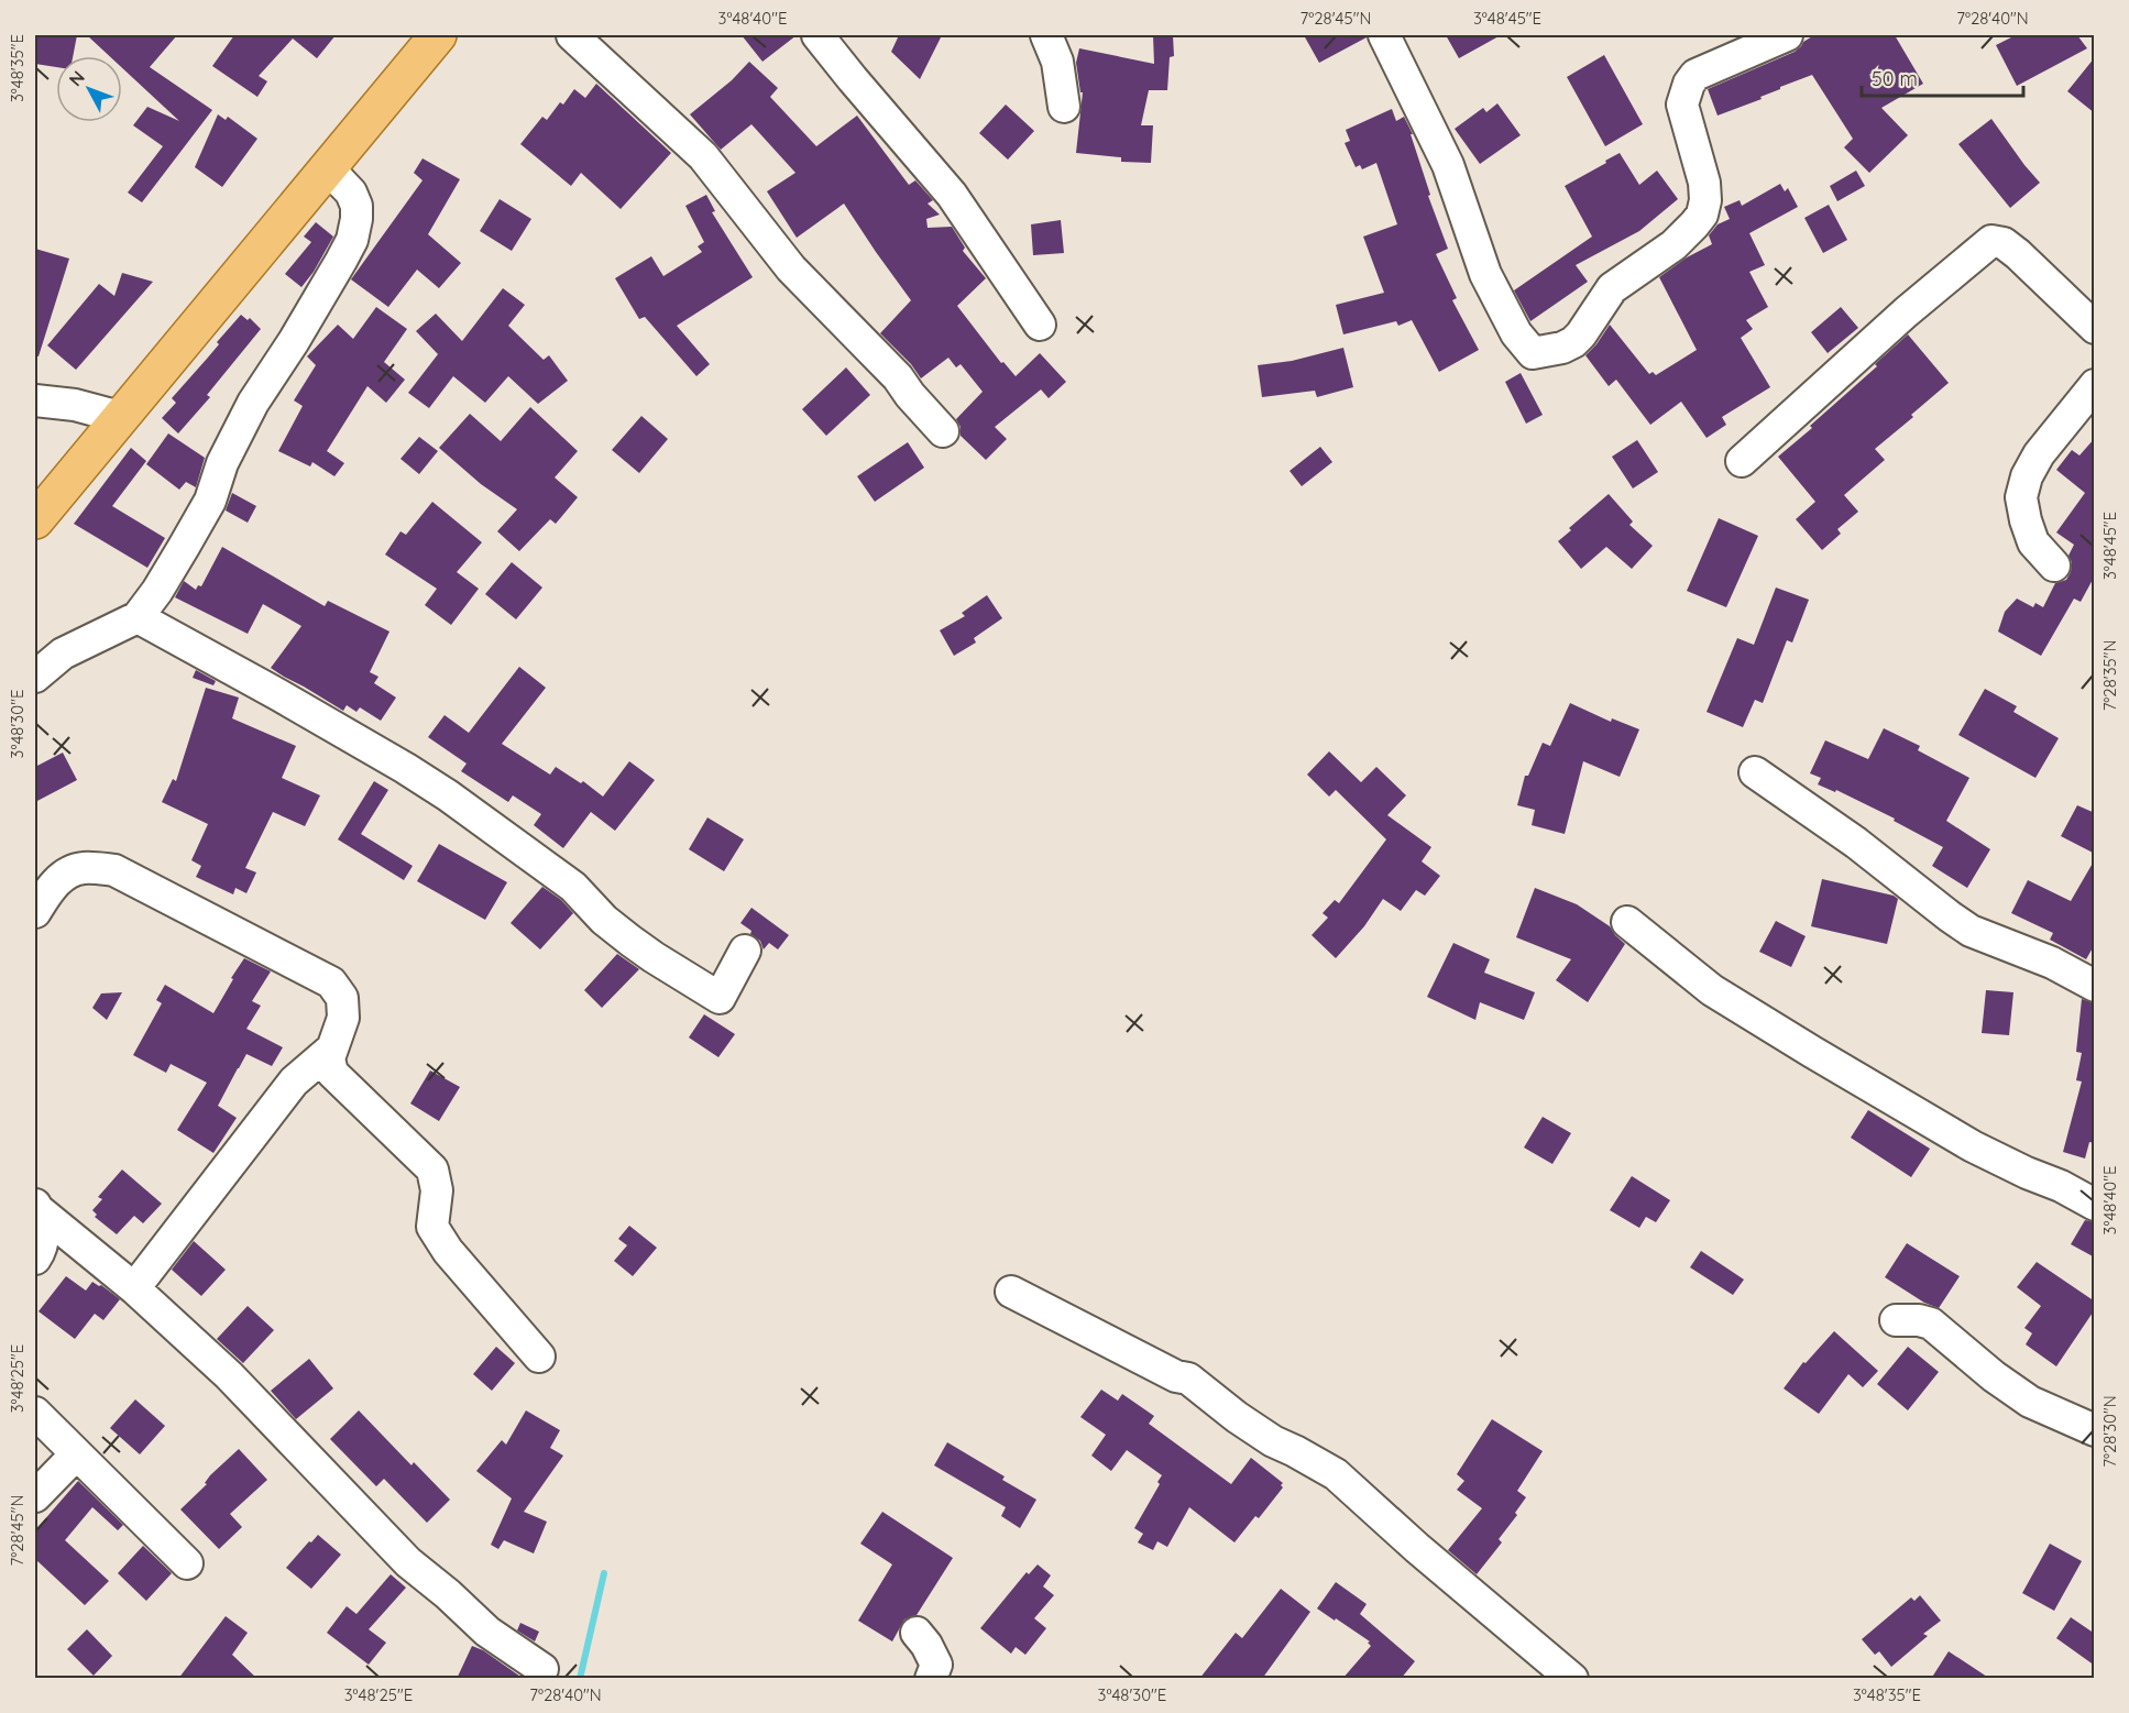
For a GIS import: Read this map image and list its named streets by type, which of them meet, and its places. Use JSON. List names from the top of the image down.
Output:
{
  "scale_bar": "50 m",
  "north": "top left",
  "coordinates": [
    "3°48'40\"E",
    "7°28'45\"N",
    "3°48'45\"E",
    "7°28'40\"N",
    "3°48'35\"E",
    "7°28'35\"N",
    "3°48'30\"E",
    "3°48'25\"E",
    "7°28'30\"N"
  ]
}
